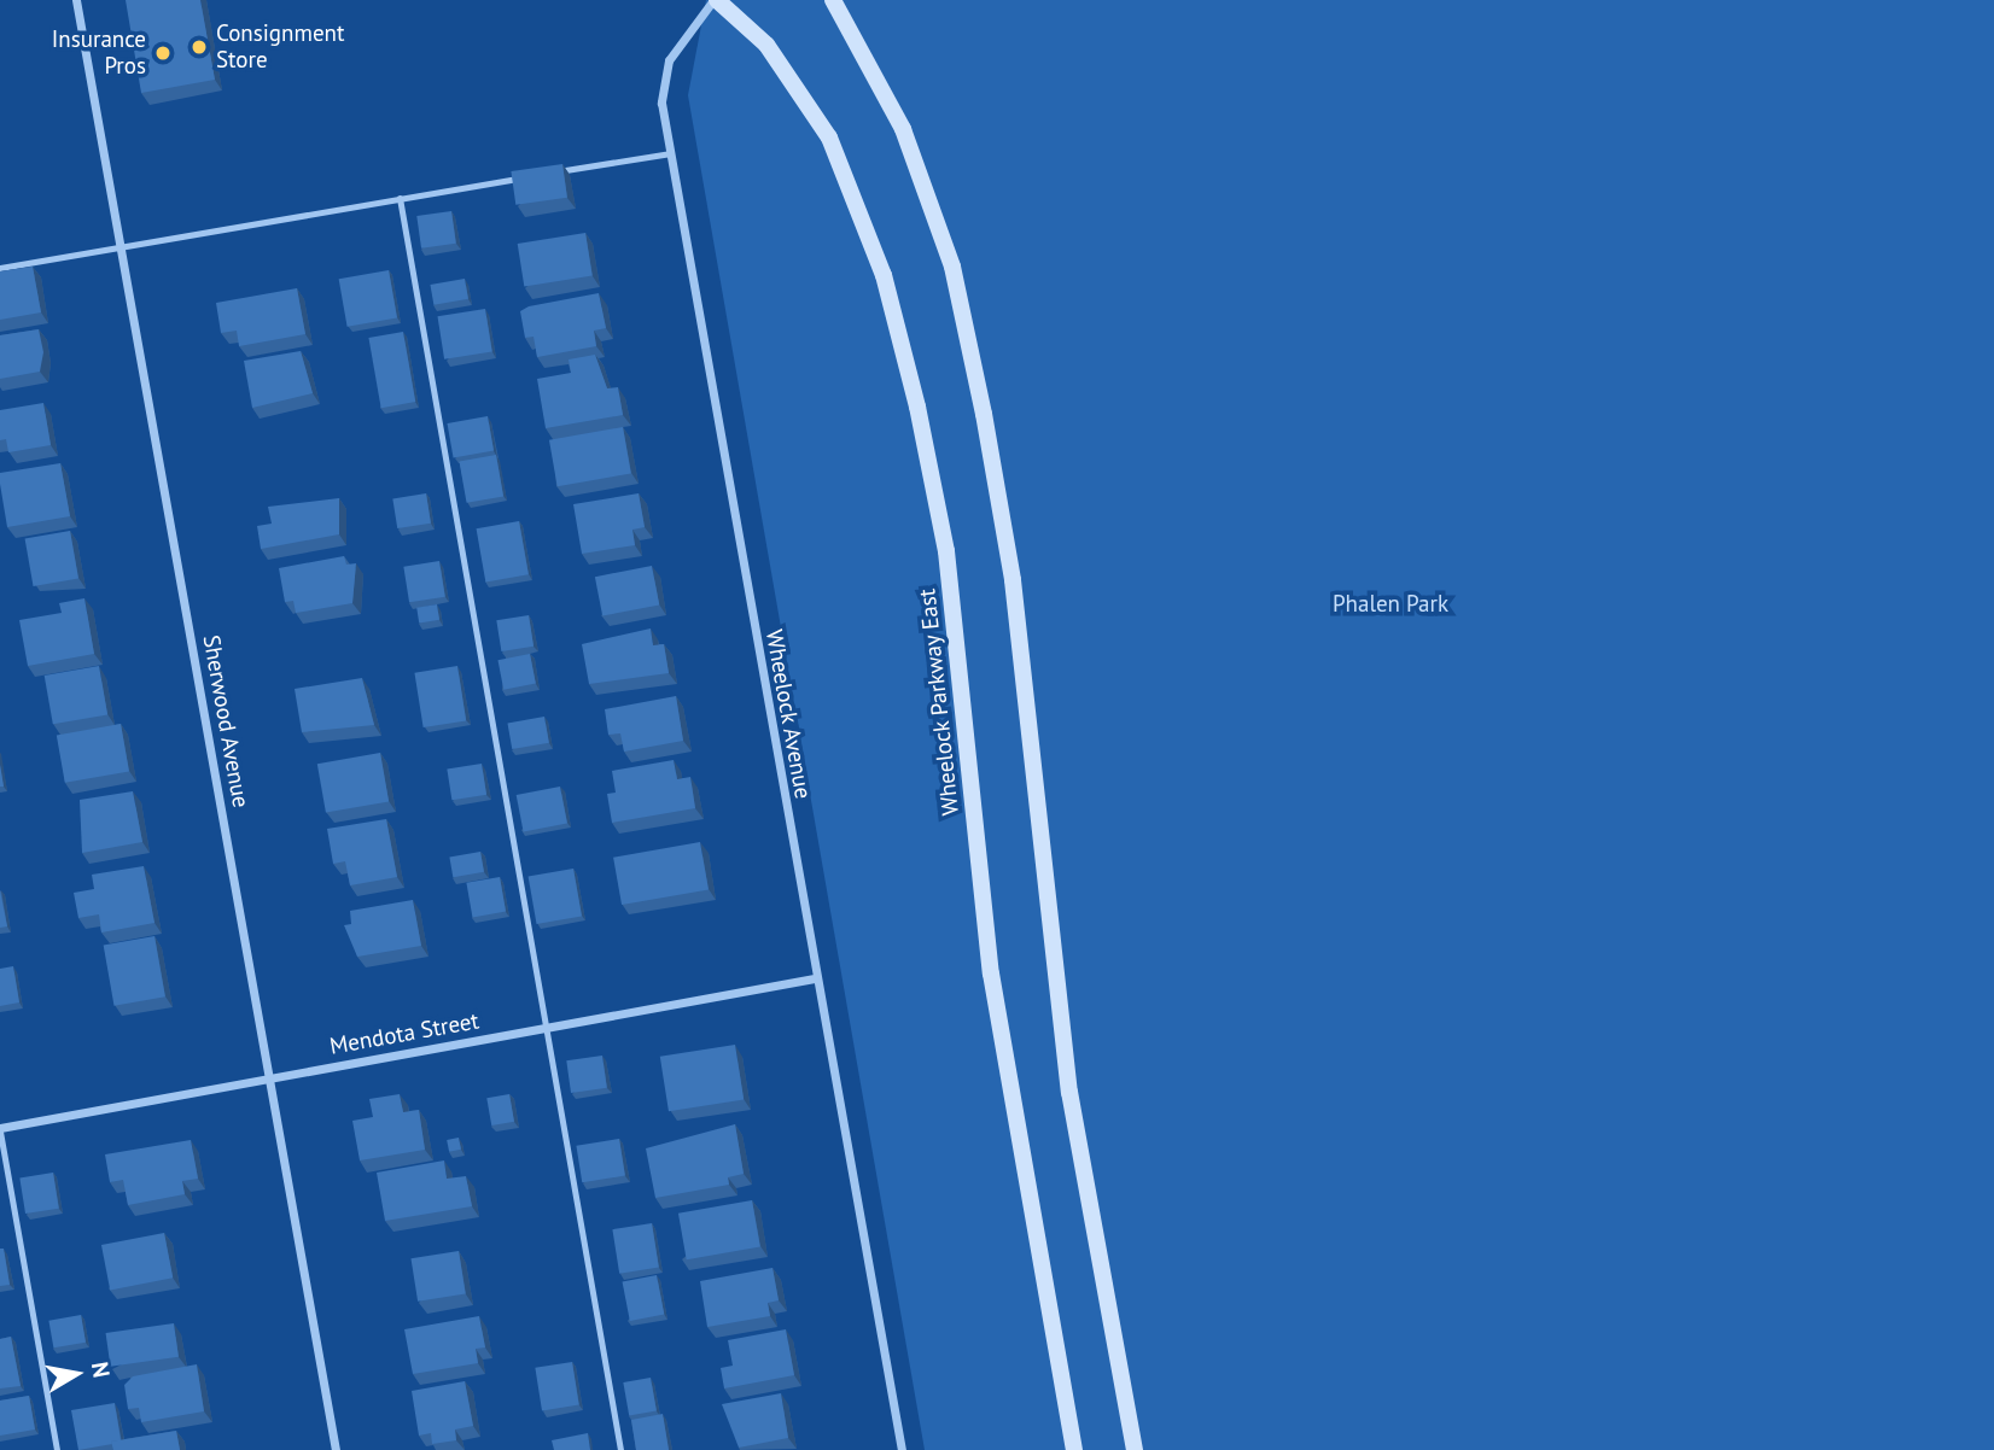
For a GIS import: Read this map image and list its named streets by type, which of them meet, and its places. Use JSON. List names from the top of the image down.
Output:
{
  "streets": {
    "street": [
      "Wheelock Parkway East",
      "Wheelock Avenue",
      "Sherwood Avenue",
      "Mendota Street"
    ]
  },
  "crossings": [
    ["Wheelock Parkway East", "Wheelock Avenue"],
    ["Wheelock Avenue", "Mendota Street"],
    ["Sherwood Avenue", "Mendota Street"]
  ],
  "parks": ["Phalen Park"],
  "places": ["Consignment Store", "Insurance Pros"],
  "north": "right"
}
